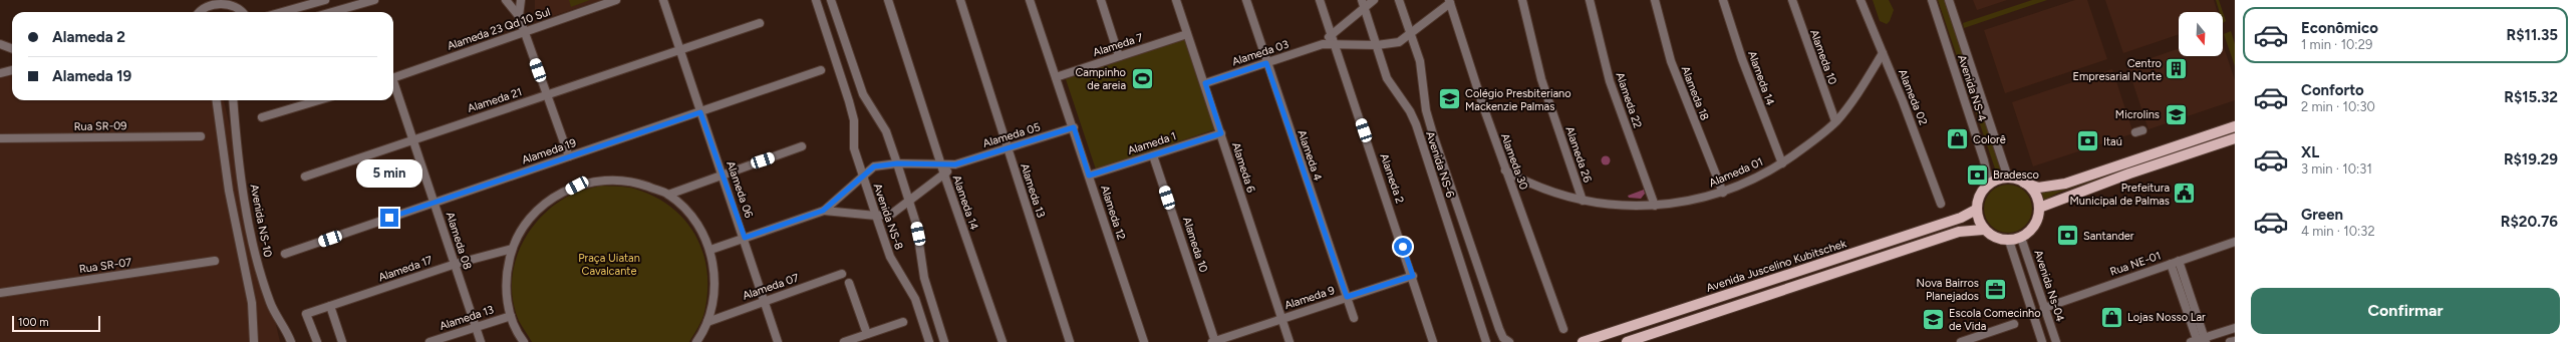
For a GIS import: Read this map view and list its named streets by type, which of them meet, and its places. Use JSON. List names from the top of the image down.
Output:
{
  "streets": {
    "main road": ["Avenida Juscelino Kubitschek"],
    "street": [
      "Alameda 23 Qd 10 Sul",
      "Alameda 7",
      "Alameda 03",
      "Alameda 10",
      "Alameda 14",
      "Avenida NS-4",
      "Alameda 18",
      "Alameda 02",
      "Alameda 21",
      "Alameda 22",
      "Rua SR-09",
      "Alameda 05",
      "Alameda 1",
      "Alameda 19",
      "Alameda 26",
      "Alameda 4",
      "Alameda 30",
      "Avenida NS-6",
      "Alameda 6",
      "Alameda 01",
      "Alameda 2",
      "Alameda 06",
      "Alameda 13",
      "Alameda 12",
      "Avenida NS-8",
      "Avenida NS-10",
      "Alameda 08",
      "Rua NE-01",
      "Rua SR-07",
      "Alameda 17",
      "Avenida Ns-04",
      "Alameda 07",
      "Alameda 9"
    ]
  },
  "crossings": [
    ["Alameda 7", "Alameda 6"],
    ["Alameda 7", "Alameda 12"],
    ["Alameda 03", "Alameda 4"],
    ["Alameda 03", "Alameda 30"],
    ["Alameda 03", "Avenida NS-6"],
    ["Alameda 03", "Alameda 6"],
    ["Alameda 03", "Alameda 2"],
    ["Alameda 10", "Alameda 1"],
    ["Alameda 10", "Alameda 01"],
    ["Alameda 10", "Alameda 9"],
    ["Alameda 14", "Alameda 01"],
    ["Avenida NS-4", "Avenida Juscelino Kubitschek"],
    ["Avenida NS-4", "Avenida Ns-04"],
    ["Alameda 18", "Alameda 01"],
    ["Alameda 02", "Alameda 01"],
    ["Alameda 21", "Alameda 06"],
    ["Alameda 21", "Alameda 08"],
    ["Alameda 22", "Alameda 01"],
    ["Alameda 05", "Alameda 13"],
    ["Alameda 05", "Alameda 12"],
    ["Alameda 1", "Alameda 6"],
    ["Alameda 1", "Alameda 12"],
    ["Alameda 19", "Alameda 06"],
    ["Alameda 19", "Alameda 08"],
    ["Alameda 26", "Alameda 01"],
    ["Alameda 4", "Alameda 9"],
    ["Alameda 30", "Alameda 01"],
    ["Alameda 6", "Alameda 9"],
    ["Alameda 2", "Alameda 9"],
    ["Alameda 06", "Alameda 07"],
    ["Alameda 13", "Alameda 08"],
    ["Alameda 08", "Alameda 17"],
    ["Rua NE-01", "Avenida Ns-04"],
    ["Avenida Juscelino Kubitschek", "Avenida Ns-04"]
  ],
  "parks": ["Praça Uiatan Cavalcante"],
  "places": {
    "building": ["Centro Empresarial Norte"],
    "sports": ["Campinho de areia"],
    "school or university": ["Colégio Presbiteriano Mackenzie Palmas", "Microlins", "Escola Comecinho de Vida"],
    "shop": ["Colorê", "Lojas Nosso Lar"],
    "bank": ["Itaú", "Bradesco", "Santander"],
    "public building": ["Prefeitura Municipal de Palmas"],
    "office": ["Nova Bairros Planejados"]
  },
  "scale_bar": "100 m",
  "north": "bottom",
  "page": {
    "list": [
      {
        "name": "Econômico",
        "note": "1 min · 10:29",
        "value": "R$11.35"
      },
      {
        "name": "Conforto",
        "note": "2 min · 10:30",
        "value": "R$15.32"
      },
      {
        "name": "XL",
        "note": "3 min · 10:31",
        "value": "R$19.29"
      },
      {
        "name": "Green",
        "note": "4 min · 10:32",
        "value": "R$20.76"
      }
    ],
    "banner": ["Alameda 2", "Alameda 19"],
    "bubble": "5 min",
    "buttons": "Confirmar",
    "scale": "100 m"
  }
}
